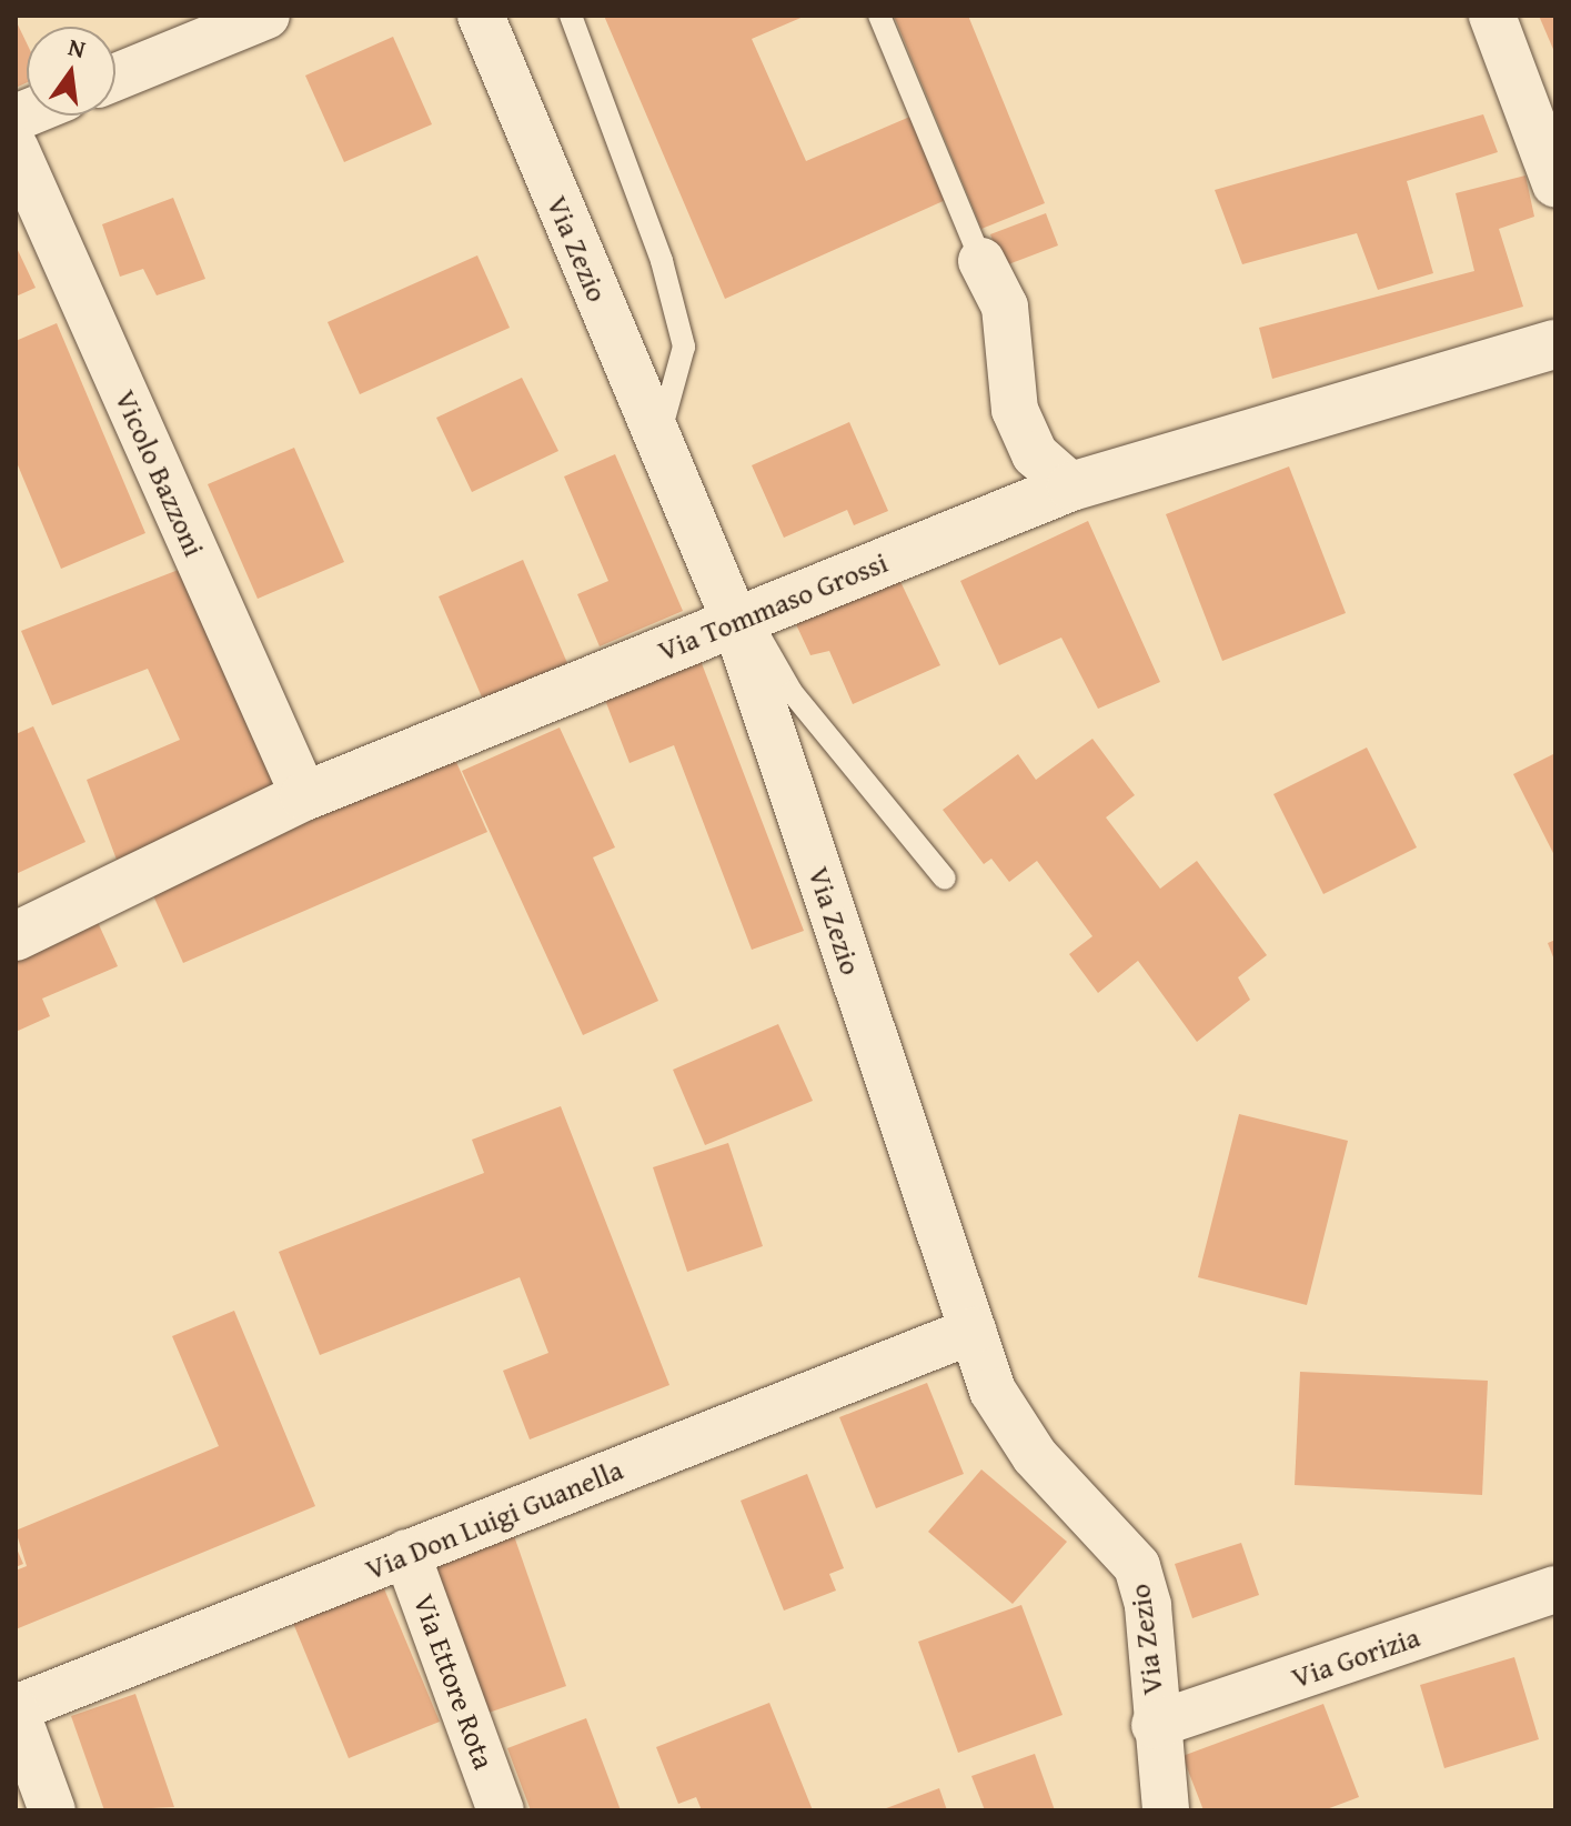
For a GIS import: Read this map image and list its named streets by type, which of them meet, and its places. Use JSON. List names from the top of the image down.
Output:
{
  "streets": {
    "street": [
      "Via Zezio",
      "Vicolo Bazzoni",
      "Via Tommaso Grossi",
      "Via Don Luigi Guanella",
      "Via Gorizia",
      "Via Ettore Rota"
    ]
  },
  "crossings": [
    ["Via Zezio", "Via Tommaso Grossi"],
    ["Via Zezio", "Via Don Luigi Guanella"],
    ["Via Zezio", "Via Gorizia"],
    ["Vicolo Bazzoni", "Via Tommaso Grossi"],
    ["Via Don Luigi Guanella", "Via Ettore Rota"]
  ],
  "north": "top"
}
